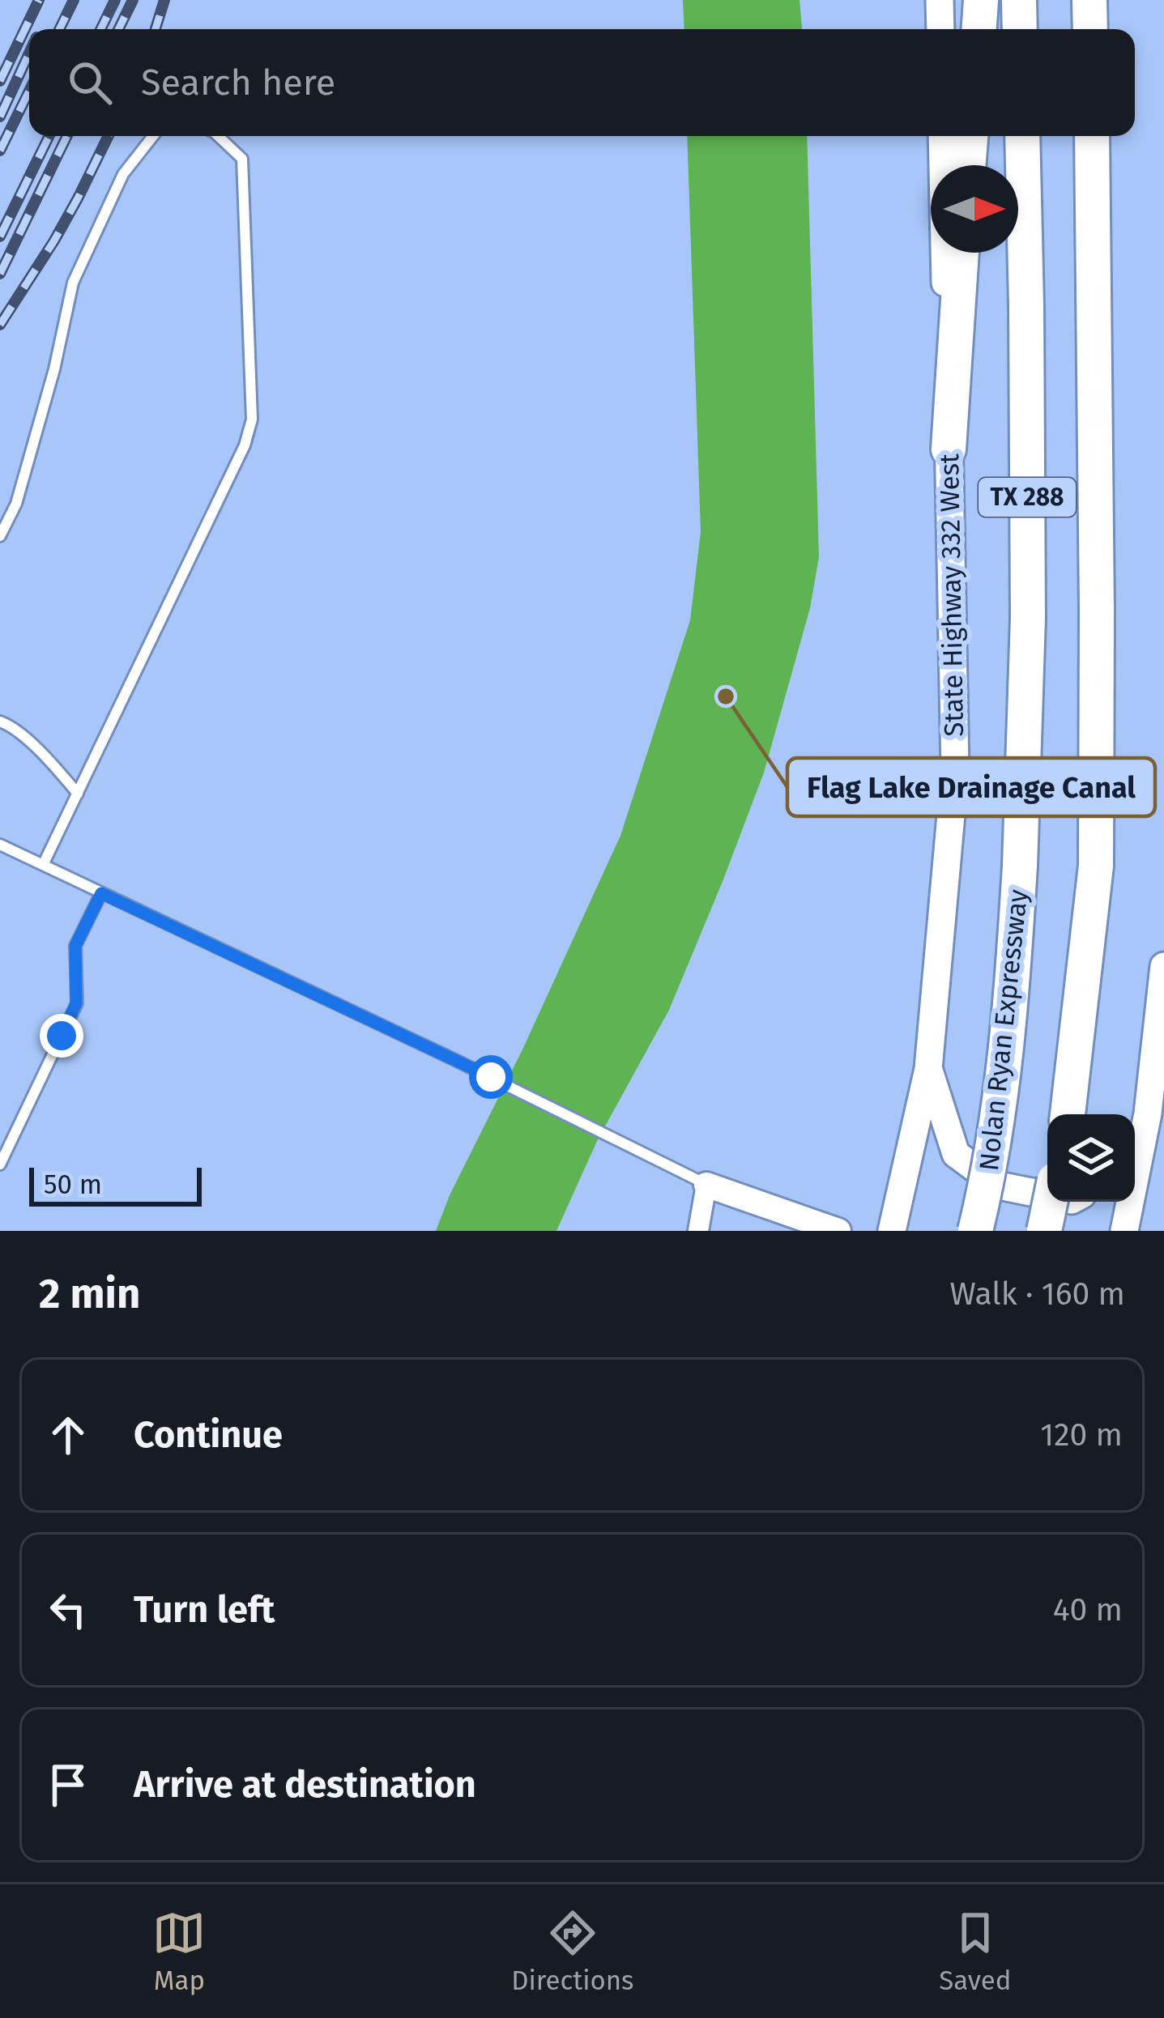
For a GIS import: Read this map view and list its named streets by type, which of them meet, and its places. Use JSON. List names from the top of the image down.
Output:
{
  "streets": {
    "highway": ["TX 288", "Nolan Ryan Expressway"],
    "main road": ["State Highway 332 West"]
  },
  "places": ["Flag Lake Drainage Canal"],
  "scale_bar": "50 m",
  "north": "right",
  "page": {
    "search": "Search here",
    "scale": "50 m",
    "heading": ["2 min", "Walk · 160 m"],
    "list": [
      ["Continue", "120 m"],
      ["Turn left", "40 m"],
      "Arrive at destination"
    ],
    "nav": ["Map", "Directions", "Saved"]
  }
}
